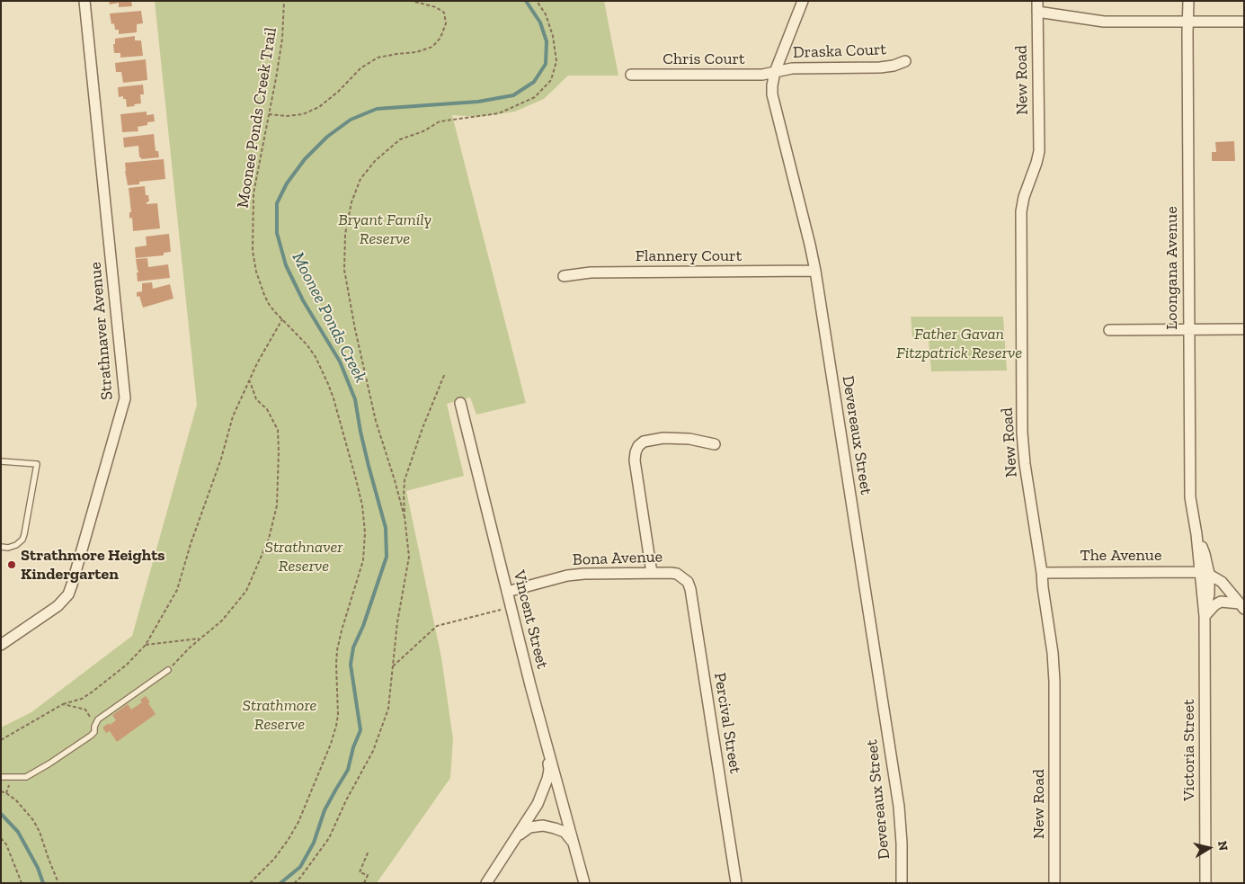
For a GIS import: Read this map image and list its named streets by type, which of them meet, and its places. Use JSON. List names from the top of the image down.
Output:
{
  "streets": {
    "street": [
      "Draska Court",
      "Chris Court",
      "New Road",
      "Flannery Court",
      "Loongana Avenue",
      "Strathnaver Avenue",
      "Devereaux Street",
      "The Avenue",
      "Bona Avenue",
      "Vincent Street",
      "Percival Street",
      "Victoria Street"
    ],
    "path": ["Moonee Ponds Creek Trail"]
  },
  "crossings": [
    ["Draska Court", "Chris Court"],
    ["Draska Court", "Devereaux Street"],
    ["Chris Court", "Devereaux Street"],
    ["New Road", "The Avenue"],
    ["Flannery Court", "Devereaux Street"],
    ["Loongana Avenue", "The Avenue"],
    ["Loongana Avenue", "Victoria Street"],
    ["The Avenue", "Victoria Street"],
    ["Bona Avenue", "Vincent Street"],
    ["Bona Avenue", "Percival Street"]
  ],
  "water": ["Moonee Ponds Creek"],
  "parks": [
    "Bryant Family Reserve",
    "Father Gavan Fitzpatrick Reserve",
    "Strathnaver Reserve",
    "Strathmore Reserve"
  ],
  "places": ["Strathmore Heights Kindergarten"],
  "north": "right"
}
